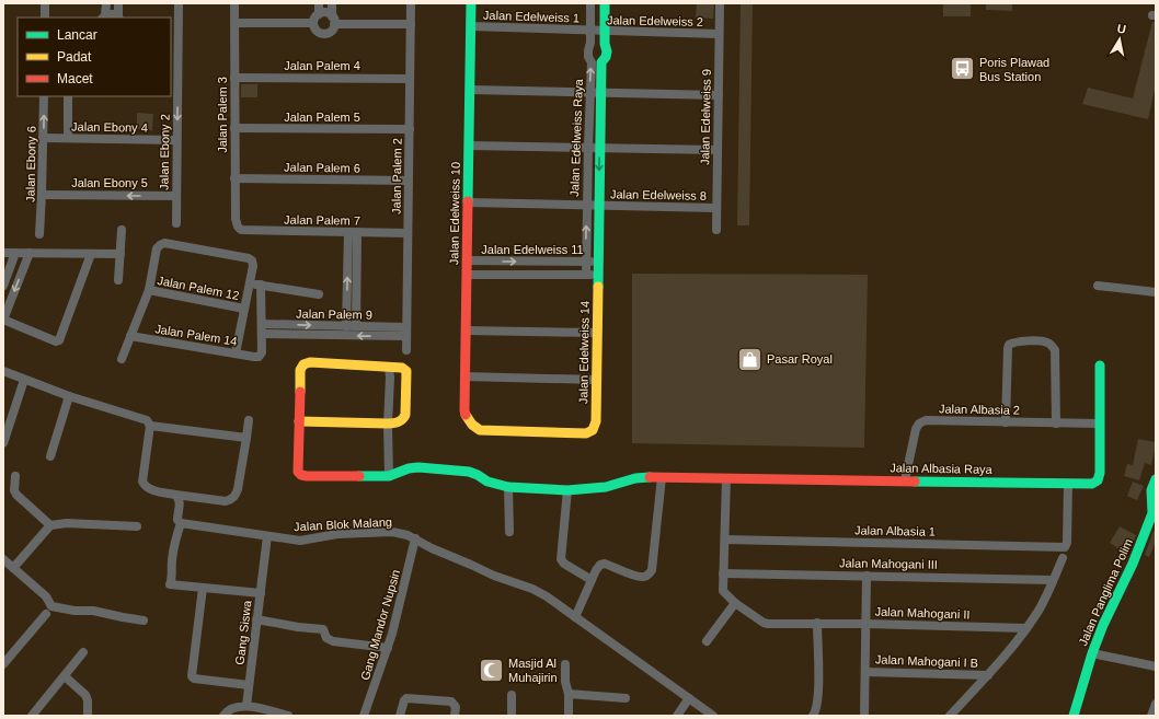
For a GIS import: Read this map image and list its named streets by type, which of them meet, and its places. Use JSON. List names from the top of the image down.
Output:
{
  "streets": {
    "street": [
      "Jalan Edelweiss 1",
      "Jalan Edelweiss 2",
      "Jalan Palem 4",
      "Jalan Palem 3",
      "Jalan Palem 5",
      "Jalan Edelweiss 9",
      "Jalan Ebony 4",
      "Jalan Edelweiss Raya",
      "Jalan Ebony 2",
      "Jalan Ebony 6",
      "Jalan Palem 6",
      "Jalan Palem 2",
      "Jalan Ebony 5",
      "Jalan Edelweiss 8",
      "Jalan Edelweiss 10",
      "Jalan Palem 7",
      "Jalan Edelweiss 11",
      "Jalan Palem 12",
      "Jalan Palem 9",
      "Jalan Palem 14",
      "Jalan Edelweiss 14",
      "Jalan Albasia 2",
      "Jalan Albasia Raya",
      "Jalan Blok Malang",
      "Jalan Albasia 1",
      "Jalan Mahogani III",
      "Jalan Panglima Polim",
      "Jalan Mahogani II",
      "Gang Mandor Nupsin",
      "Gang Siswa",
      "Jalan Mahogani I B"
    ]
  },
  "crossings": [
    ["Jalan Edelweiss 1", "Jalan Edelweiss 2"],
    ["Jalan Edelweiss 1", "Jalan Edelweiss Raya"],
    ["Jalan Edelweiss 1", "Jalan Edelweiss 10"],
    ["Jalan Edelweiss 2", "Jalan Edelweiss 9"],
    ["Jalan Edelweiss 2", "Jalan Edelweiss Raya"],
    ["Jalan Palem 4", "Jalan Palem 3"],
    ["Jalan Palem 4", "Jalan Palem 2"],
    ["Jalan Palem 3", "Jalan Palem 5"],
    ["Jalan Palem 3", "Jalan Palem 6"],
    ["Jalan Palem 3", "Jalan Palem 7"],
    ["Jalan Palem 5", "Jalan Palem 2"],
    ["Jalan Edelweiss 9", "Jalan Edelweiss 8"],
    ["Jalan Ebony 4", "Jalan Ebony 2"],
    ["Jalan Ebony 4", "Jalan Ebony 6"],
    ["Jalan Edelweiss Raya", "Jalan Edelweiss 8"],
    ["Jalan Edelweiss Raya", "Jalan Edelweiss 11"],
    ["Jalan Edelweiss Raya", "Jalan Edelweiss 14"],
    ["Jalan Ebony 2", "Jalan Ebony 5"],
    ["Jalan Ebony 6", "Jalan Ebony 5"],
    ["Jalan Palem 6", "Jalan Palem 2"],
    ["Jalan Palem 2", "Jalan Palem 7"],
    ["Jalan Palem 2", "Jalan Palem 9"],
    ["Jalan Edelweiss 8", "Jalan Edelweiss 10"],
    ["Jalan Edelweiss 10", "Jalan Edelweiss 11"],
    ["Jalan Edelweiss 10", "Jalan Edelweiss 14"],
    ["Jalan Palem 9", "Jalan Palem 14"],
    ["Jalan Albasia 2", "Jalan Albasia Raya"],
    ["Jalan Albasia Raya", "Jalan Albasia 1"],
    ["Jalan Blok Malang", "Gang Mandor Nupsin"],
    ["Jalan Blok Malang", "Gang Siswa"]
  ],
  "places": {
    "bus stop": ["Poris Plawad Bus Station"],
    "shop": ["Pasar Royal"],
    "mosque": ["Masjid Al Muhajirin"]
  },
  "legend": ["Lancar", "Padat", "Macet"],
  "north": "top"
}
